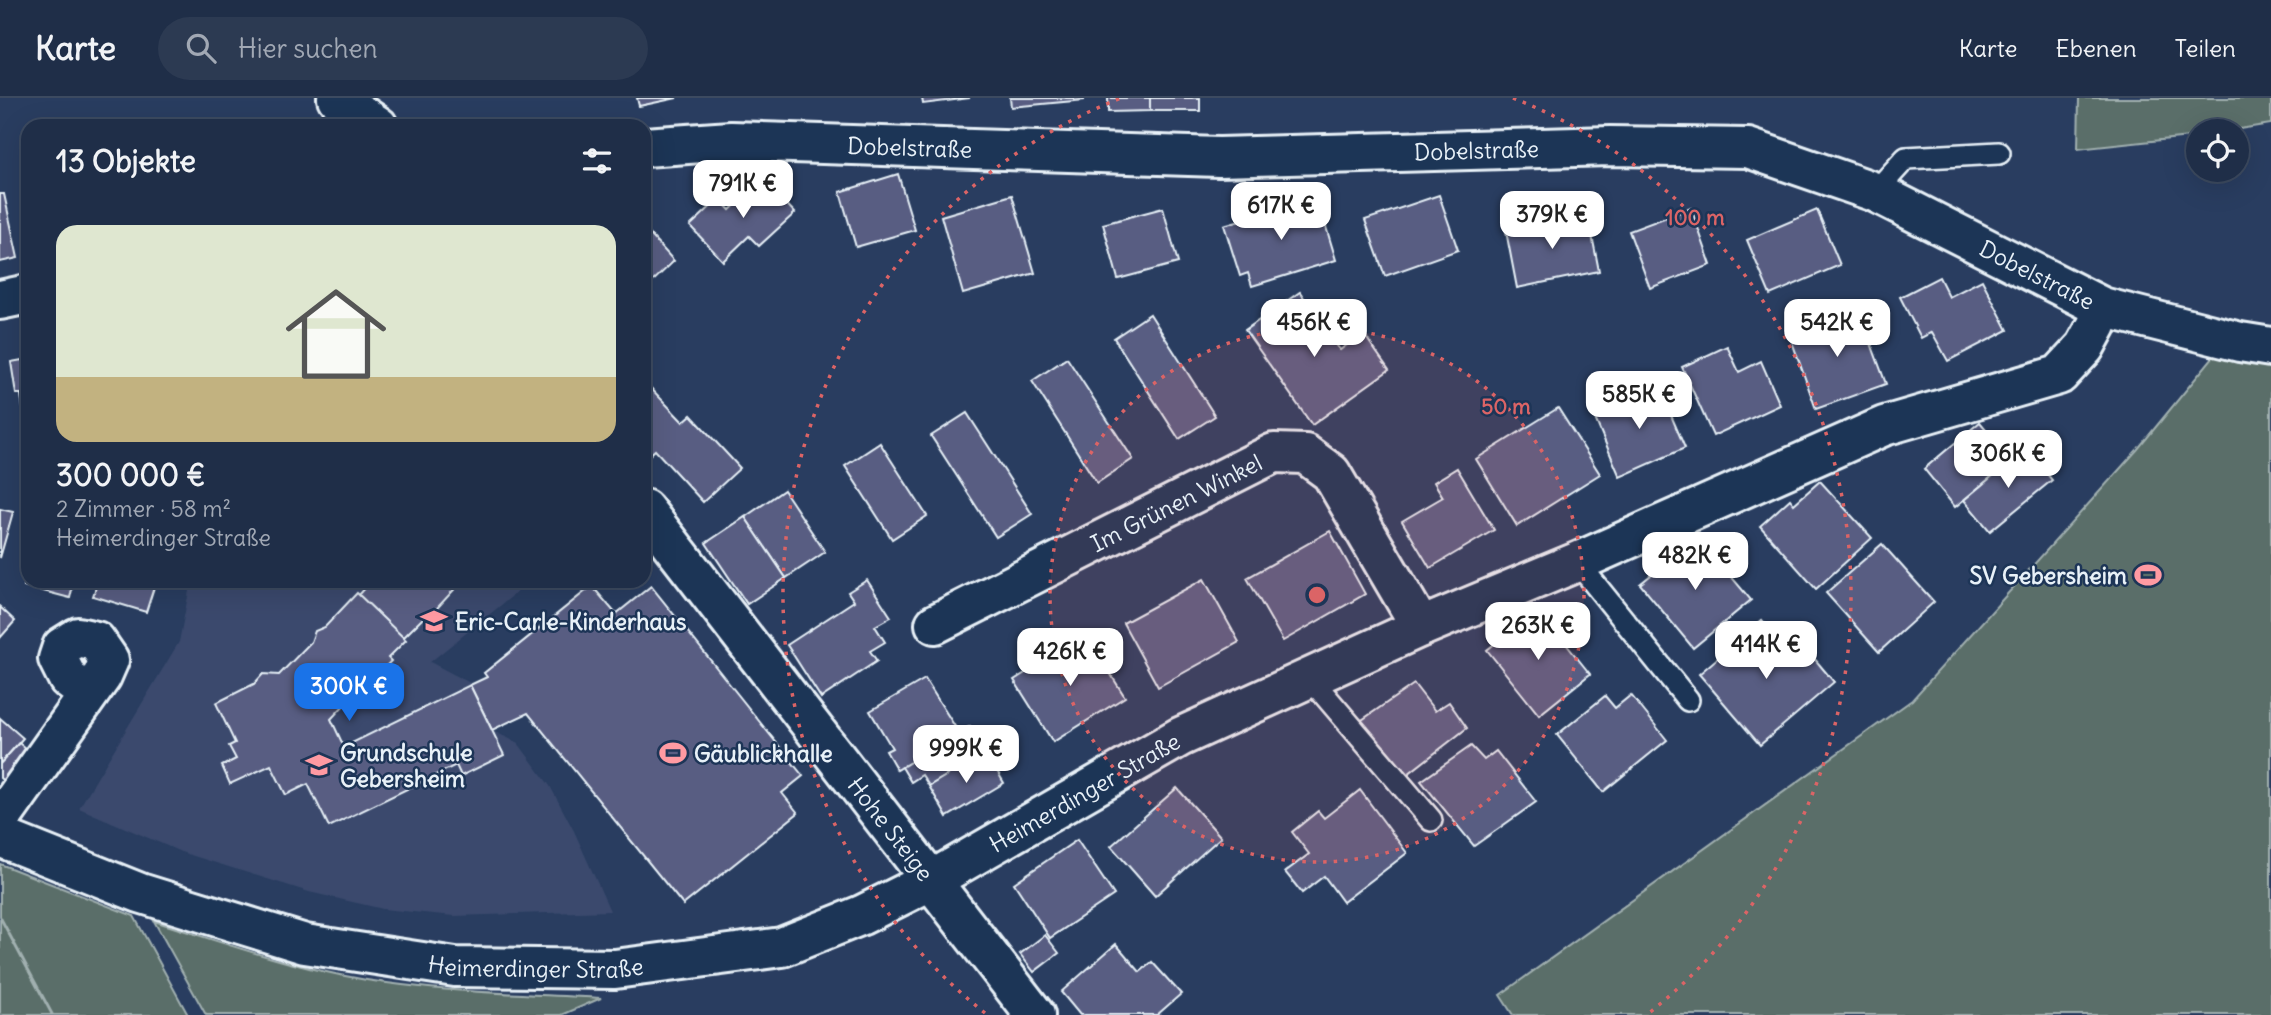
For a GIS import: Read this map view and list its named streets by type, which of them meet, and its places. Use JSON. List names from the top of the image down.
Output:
{
  "streets": {
    "street": [
      "Dobelstraße",
      "Im Grünen Winkel",
      "Heimerdinger Straße",
      "Hohe Steige"
    ]
  },
  "crossings": [
    ["Dobelstraße", "Heimerdinger Straße"],
    ["Im Grünen Winkel", "Heimerdinger Straße"],
    ["Heimerdinger Straße", "Hohe Steige"]
  ],
  "places": {
    "sports": ["SV Gebersheim", "Gäublickhalle"],
    "school or university": ["Eric-Carle-Kinderhaus", "Grundschule Gebersheim"]
  },
  "page": {
    "header": "Karte",
    "search": "Hier suchen",
    "nav": ["Karte", "Ebenen", "Teilen"],
    "heading": "13 Objekte",
    "price": [
      "791K €",
      "617K €",
      "379K €",
      "456K €",
      "542K €",
      "585K €",
      "306K €",
      "482K €",
      "263K €",
      "414K €",
      "426K €",
      "300K €",
      "999K €"
    ],
    "list": [
      {
        "name": "300 000 €",
        "note": "2 Zimmer · 58 m² · Heimerdinger Straße"
      }
    ]
  },
  "rings": ["100 m", "50 m"]
}
